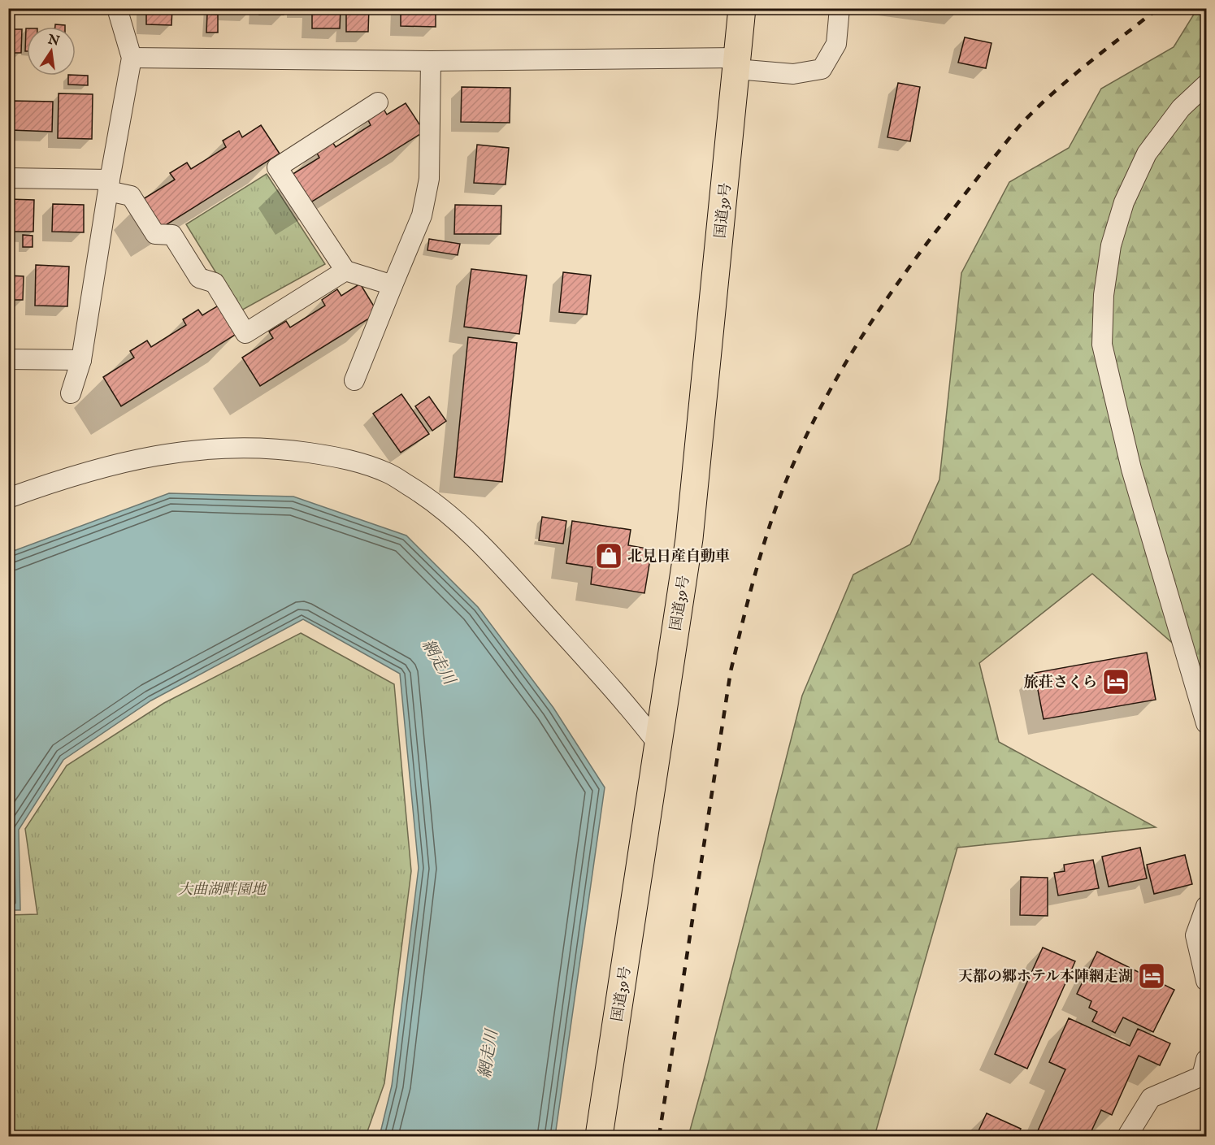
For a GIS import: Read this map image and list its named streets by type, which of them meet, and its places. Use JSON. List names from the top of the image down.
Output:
{
  "streets": {
    "highway": ["国道39号"]
  },
  "water": ["網走川"],
  "parks": ["大曲湖畔園地"],
  "places": {
    "shop": ["北見日産自動車"],
    "hotel": ["旅荘さくら", "天都の郷ホテル本陣網走湖"]
  },
  "north": "top"
}
